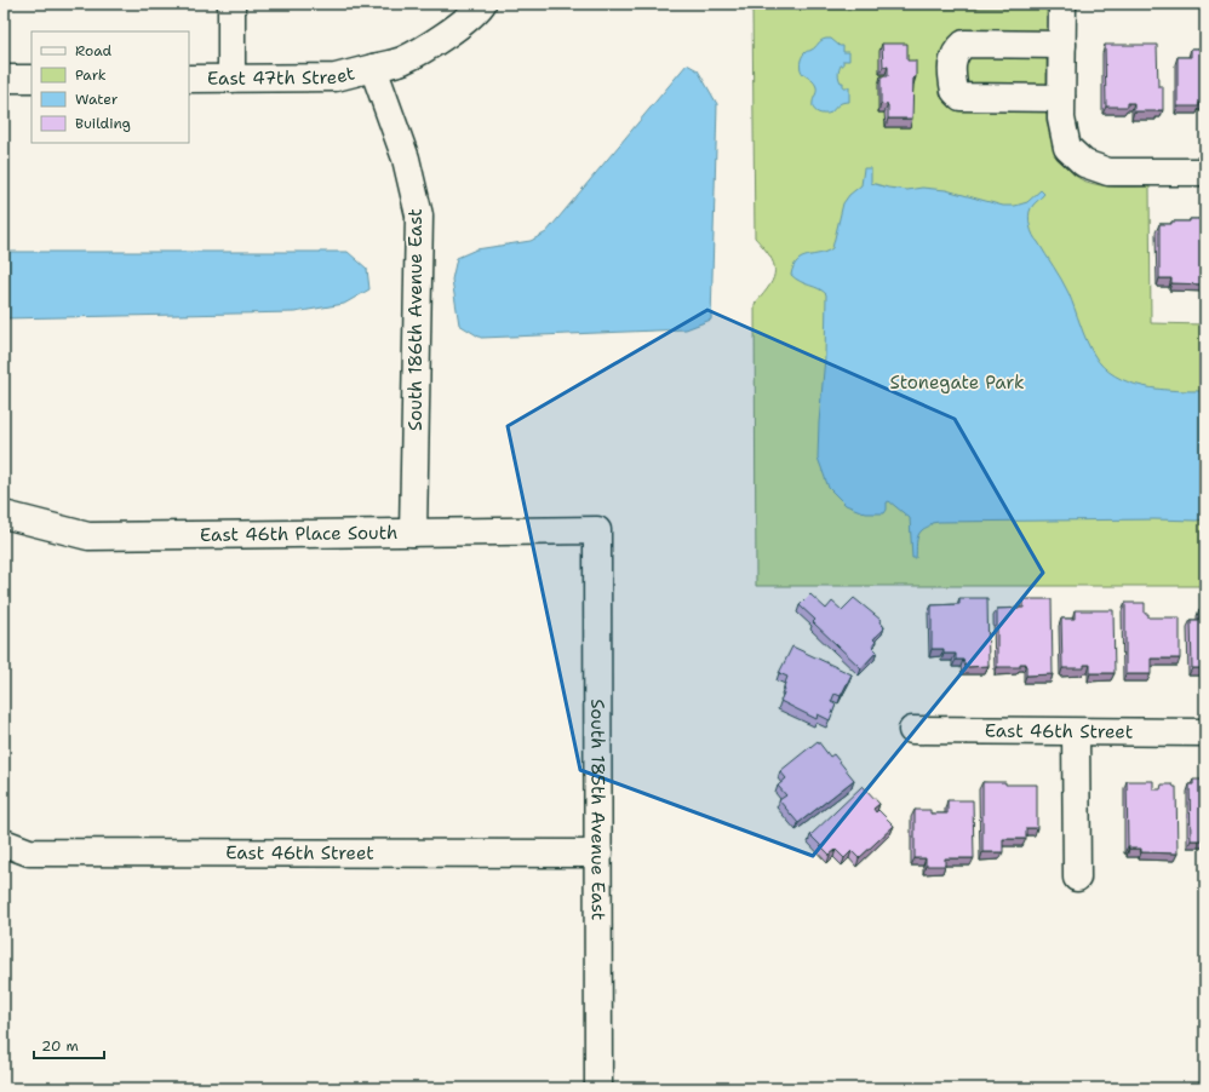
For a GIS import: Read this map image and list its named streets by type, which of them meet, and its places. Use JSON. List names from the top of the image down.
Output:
{
  "streets": {
    "street": [
      "East 47th Street",
      "South 186th Avenue East",
      "East 46th Place South",
      "East 46th Street",
      "South 185th Avenue East"
    ]
  },
  "crossings": [
    ["East 47th Street", "South 186th Avenue East"],
    ["South 186th Avenue East", "East 46th Place South"],
    ["East 46th Place South", "South 185th Avenue East"],
    ["East 46th Street", "South 185th Avenue East"]
  ],
  "parks": ["Stonegate Park"],
  "legend": [
    "Road",
    "Park",
    "Water",
    "Building"
  ],
  "scale_bar": "20 m"
}
